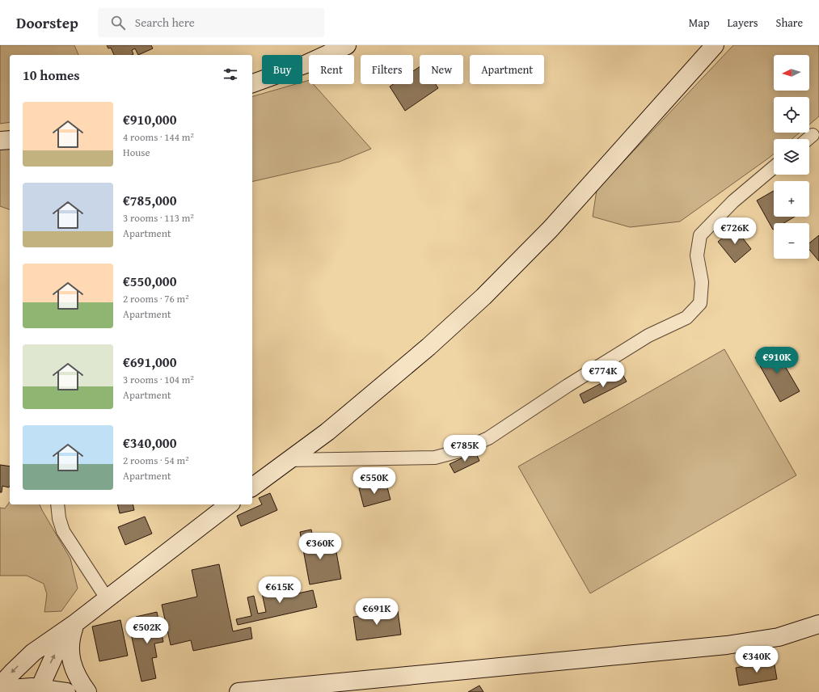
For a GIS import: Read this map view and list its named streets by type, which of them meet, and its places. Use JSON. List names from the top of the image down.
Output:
{
  "north": "left",
  "page": {
    "header": "Doorstep",
    "search": "Search here",
    "nav": ["Map", "Layers", "Share"],
    "map_buttons": ["+", "−"],
    "chip": [
      "Buy",
      "Rent",
      "Filters",
      "New",
      "Apartment"
    ],
    "heading": "10 homes",
    "list": [
      {
        "name": "€910,000",
        "note": "4 rooms · 144 m² · House"
      },
      {
        "name": "€785,000",
        "note": "3 rooms · 113 m² · Apartment"
      },
      {
        "name": "€550,000",
        "note": "2 rooms · 76 m² · Apartment"
      },
      {
        "name": "€691,000",
        "note": "3 rooms · 104 m² · Apartment"
      },
      {
        "name": "€340,000",
        "note": "2 rooms · 54 m² · Apartment"
      }
    ],
    "price": [
      "€726K",
      "€910K",
      "€774K",
      "€785K",
      "€550K",
      "€360K",
      "€615K",
      "€691K",
      "€502K",
      "€340K"
    ]
  }
}
